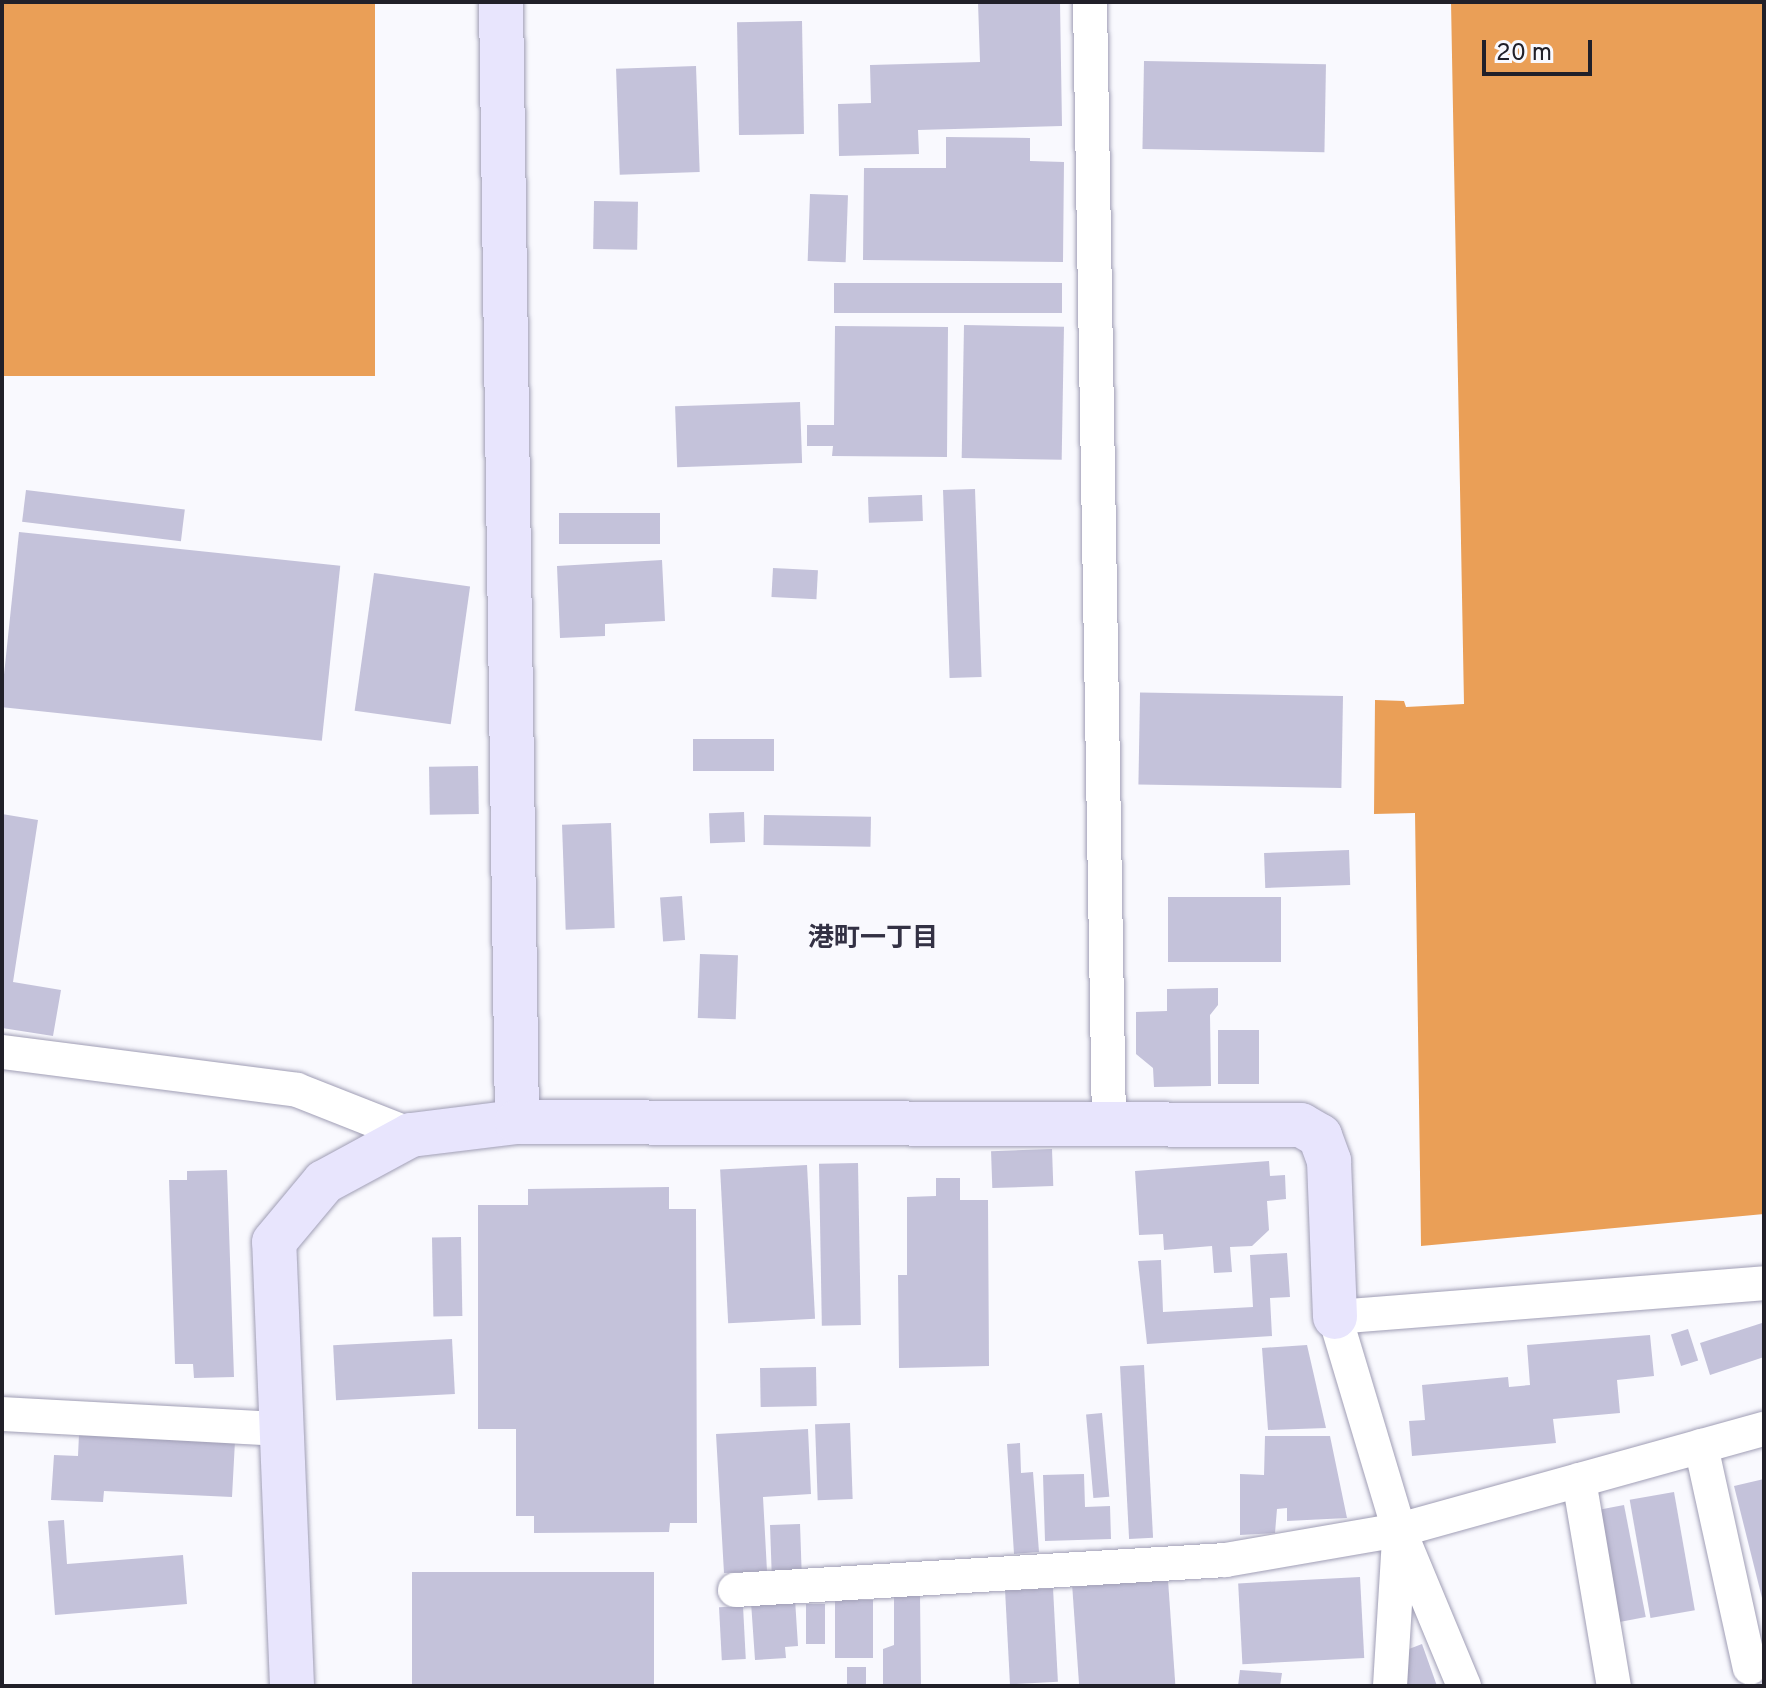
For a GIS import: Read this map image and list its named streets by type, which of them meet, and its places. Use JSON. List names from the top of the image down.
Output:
{
  "districts": ["港町一丁目"],
  "scale_bar": "20 m"
}
